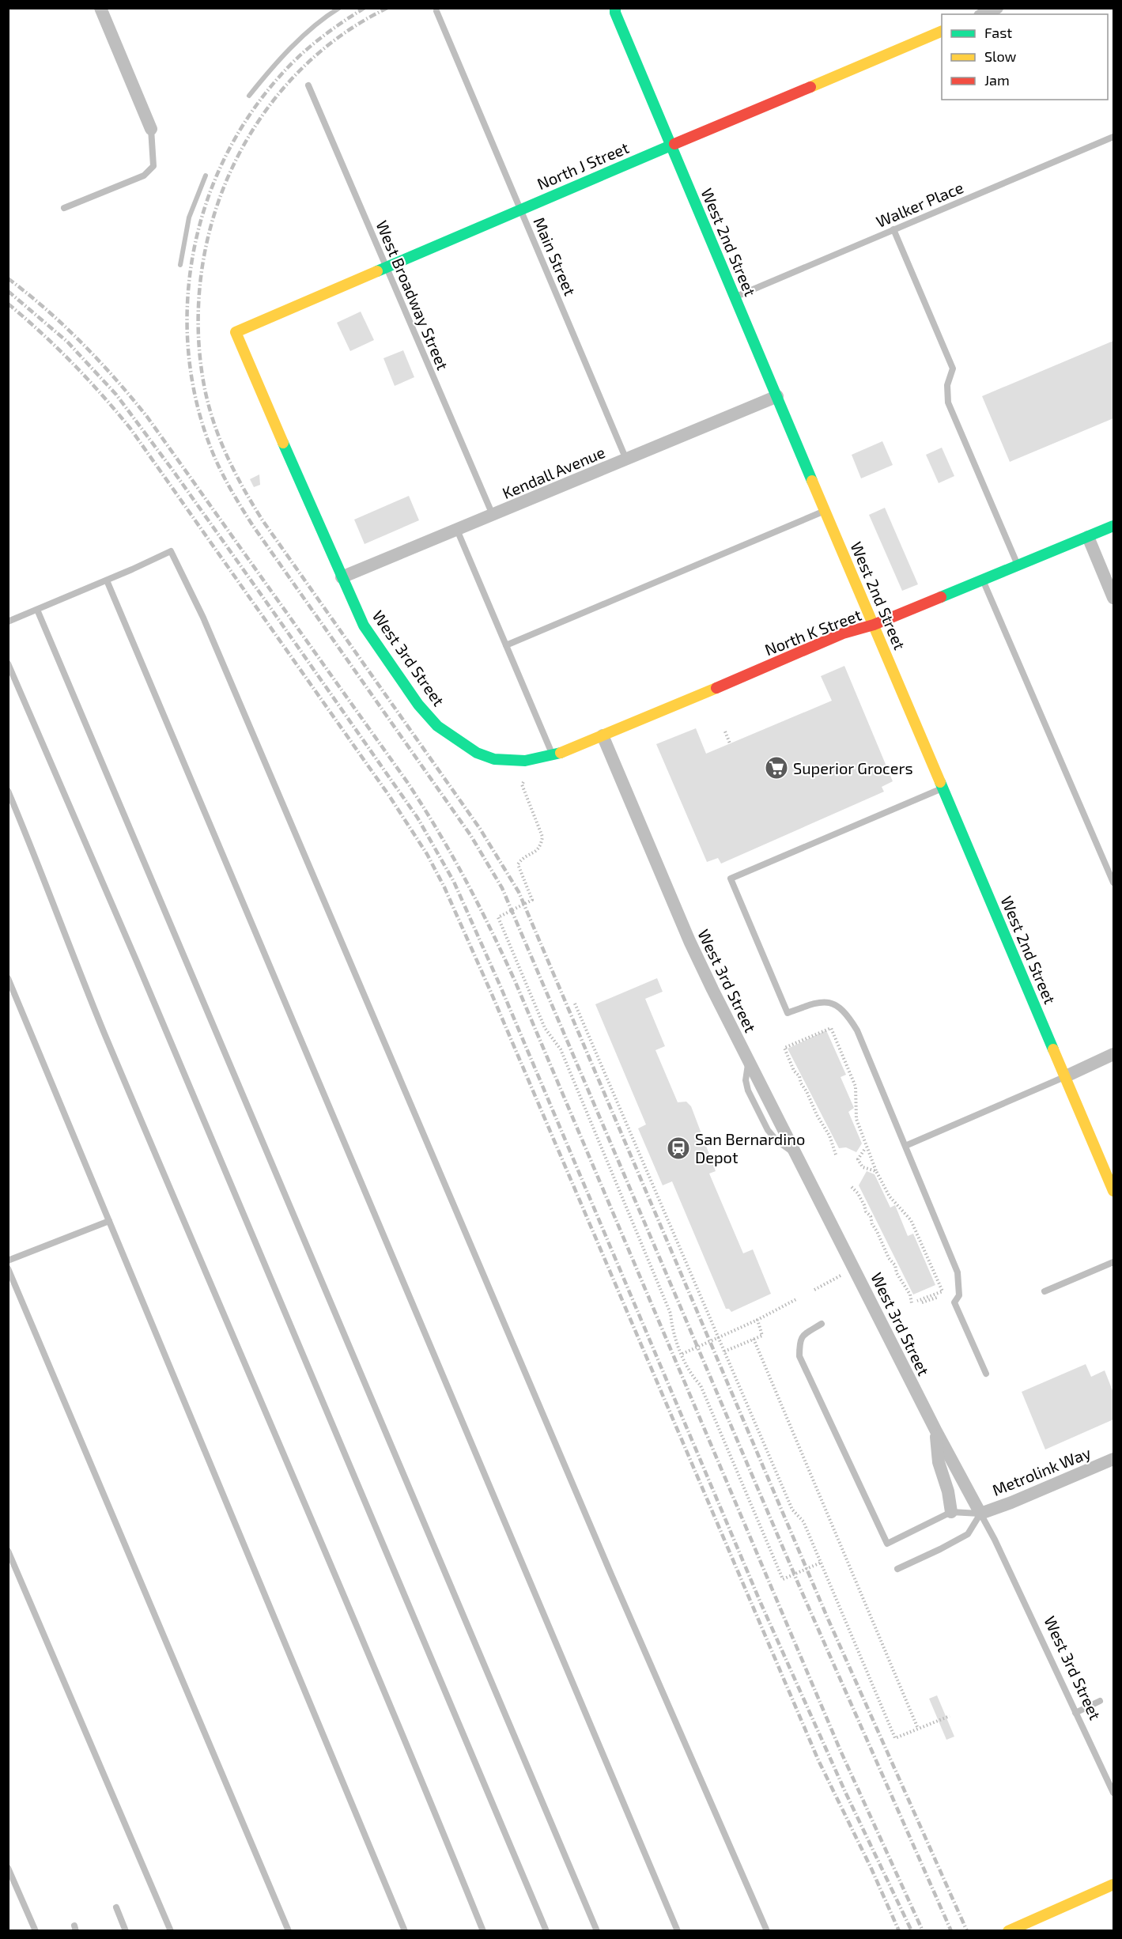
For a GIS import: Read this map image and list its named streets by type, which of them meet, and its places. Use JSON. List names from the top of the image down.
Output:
{
  "streets": {
    "street": [
      "North J Street",
      "West 2nd Street",
      "Kendall Avenue",
      "North K Street",
      "West 3rd Street",
      "Metrolink Way"
    ],
    "lane": ["Walker Place", "Main Street", "West Broadway Street"]
  },
  "crossings": [
    ["North J Street", "West 2nd Street"],
    ["North J Street", "Main Street"],
    ["North J Street", "West Broadway Street"],
    ["North J Street", "West 3rd Street"],
    ["Walker Place", "West 2nd Street"],
    ["West 2nd Street", "Kendall Avenue"],
    ["West 2nd Street", "North K Street"],
    ["Main Street", "Kendall Avenue"],
    ["West Broadway Street", "Kendall Avenue"],
    ["Kendall Avenue", "West 3rd Street"],
    ["North K Street", "West 3rd Street"],
    ["West 3rd Street", "Metrolink Way"]
  ],
  "places": {
    "supermarket": ["Superior Grocers"],
    "station": ["San Bernardino Depot"]
  },
  "legend": ["Fast", "Slow", "Jam"]
}
